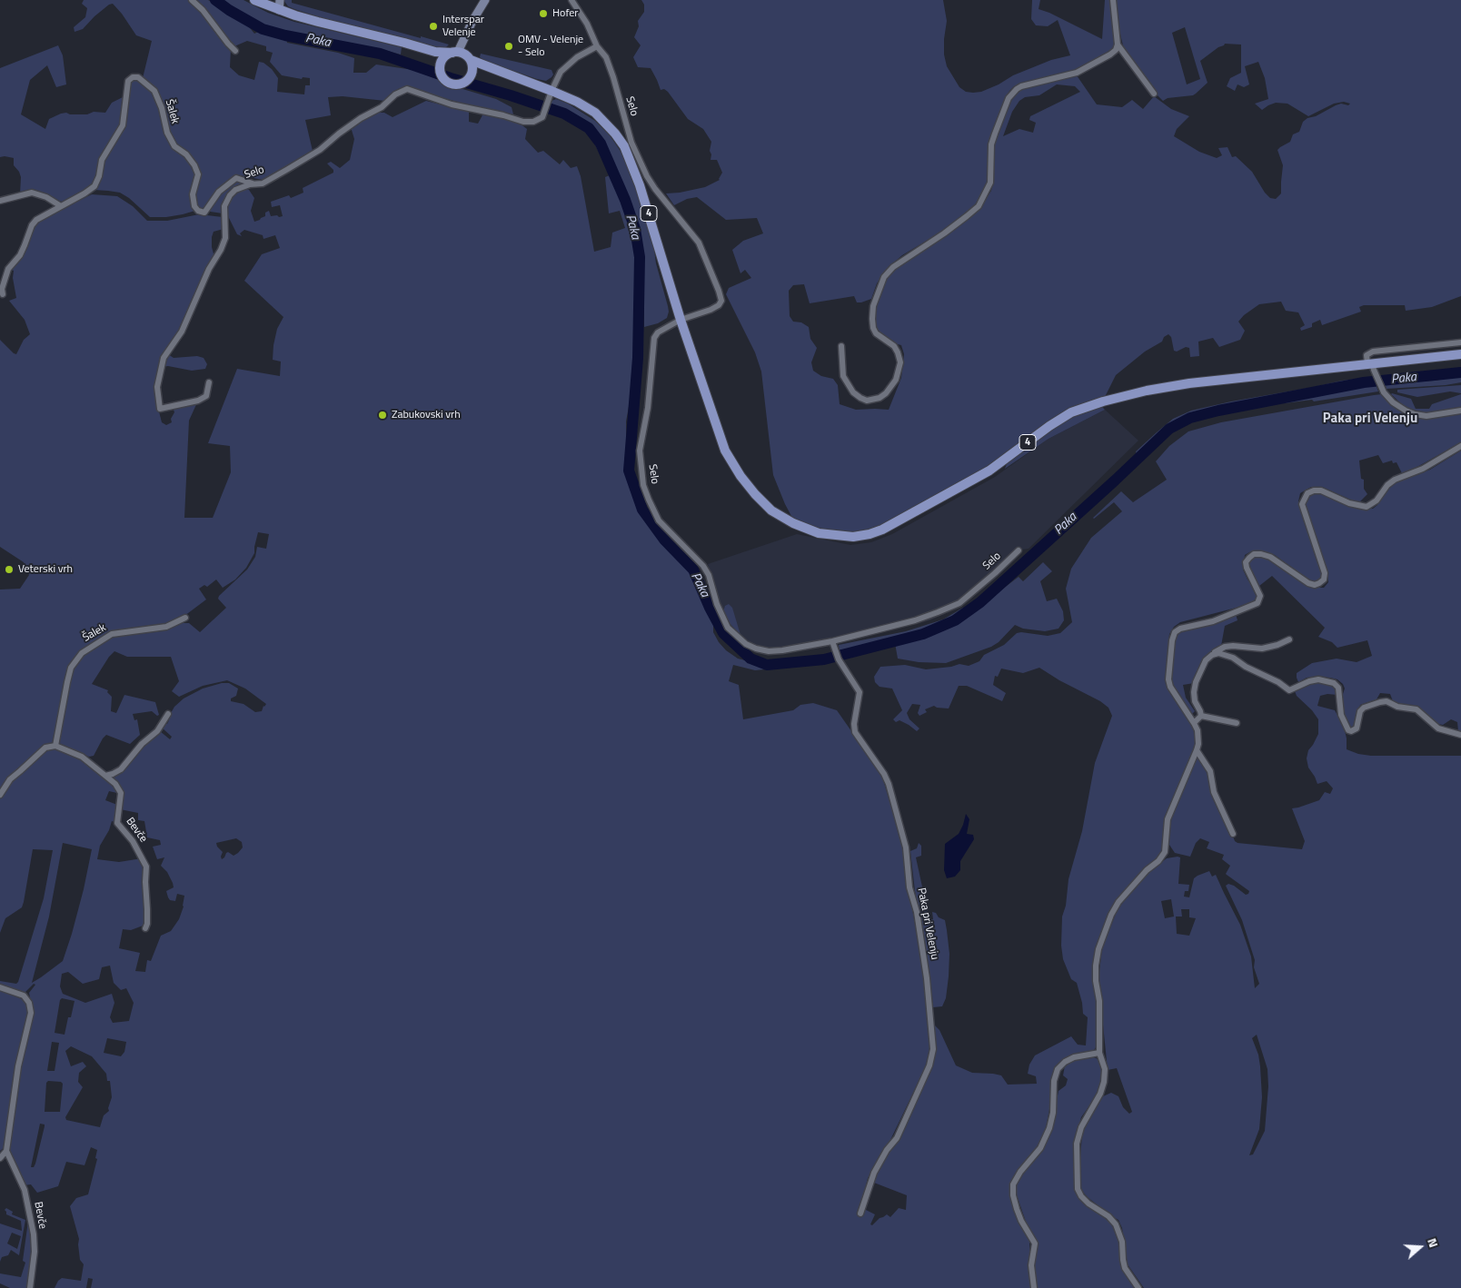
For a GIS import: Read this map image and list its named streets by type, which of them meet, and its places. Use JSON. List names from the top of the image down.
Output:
{
  "streets": {
    "main road": ["4"],
    "street": [
      "Selo",
      "Šalek",
      "Bevče",
      "Paka pri Velenju"
    ]
  },
  "crossings": [
    ["Selo", "Šalek"],
    ["Selo", "4"],
    ["Selo", "Paka pri Velenju"]
  ],
  "districts": ["Paka pri Velenju"],
  "water": ["Paka"],
  "places": [
    "Hofer",
    "Interspar Velenje",
    "OMV - Velenje - Selo",
    "Zabukovski vrh",
    "Veterski vrh"
  ],
  "north": "right"
}
